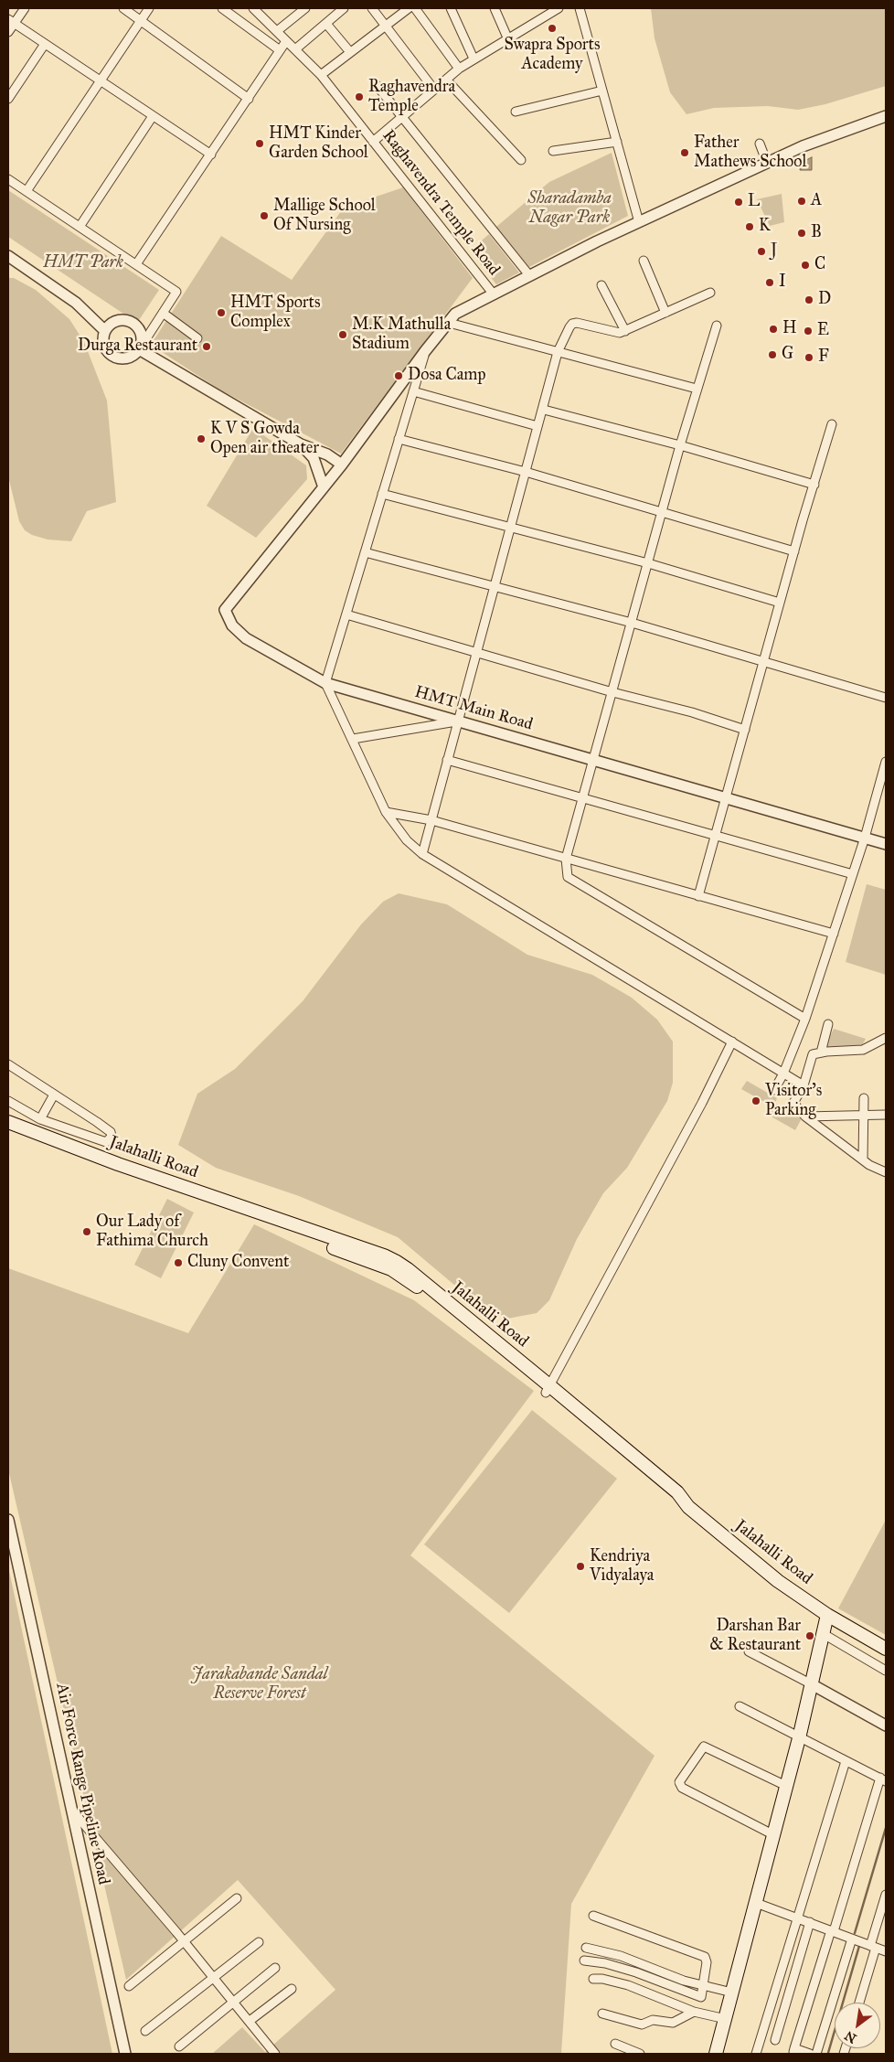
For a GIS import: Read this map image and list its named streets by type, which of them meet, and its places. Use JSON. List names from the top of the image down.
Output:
{
  "streets": {
    "main road": ["Jalahalli Road"],
    "street": ["Raghavendra Temple Road", "HMT Main Road", "Air Force Range Pipeline Road"]
  },
  "crossings": [
    ["Raghavendra Temple Road", "HMT Main Road"]
  ],
  "parks": ["Sharadamba Nagar Park", "HMT Park", "Jarakabande Sandal Reserve Forest"],
  "places": [
    "Swapra Sports Academy",
    "Raghavendra Temple",
    "HMT Kinder Garden School",
    "Father Mathews School",
    "A",
    "L",
    "Mallige School Of Nursing",
    "K",
    "B",
    "J",
    "C",
    "I",
    "D",
    "HMT Sports Complex",
    "H",
    "E",
    "M.K Mathulla Stadium",
    "Durga Restaurant",
    "G",
    "F",
    "Dosa Camp",
    "K V S Gowda Open air theater",
    "Visitor's Parking",
    "Our Lady of Fathima Church",
    "Cluny Convent",
    "Kendriya Vidyalaya",
    "Darshan Bar & Restaurant"
  ],
  "north": "bottom left"
}
